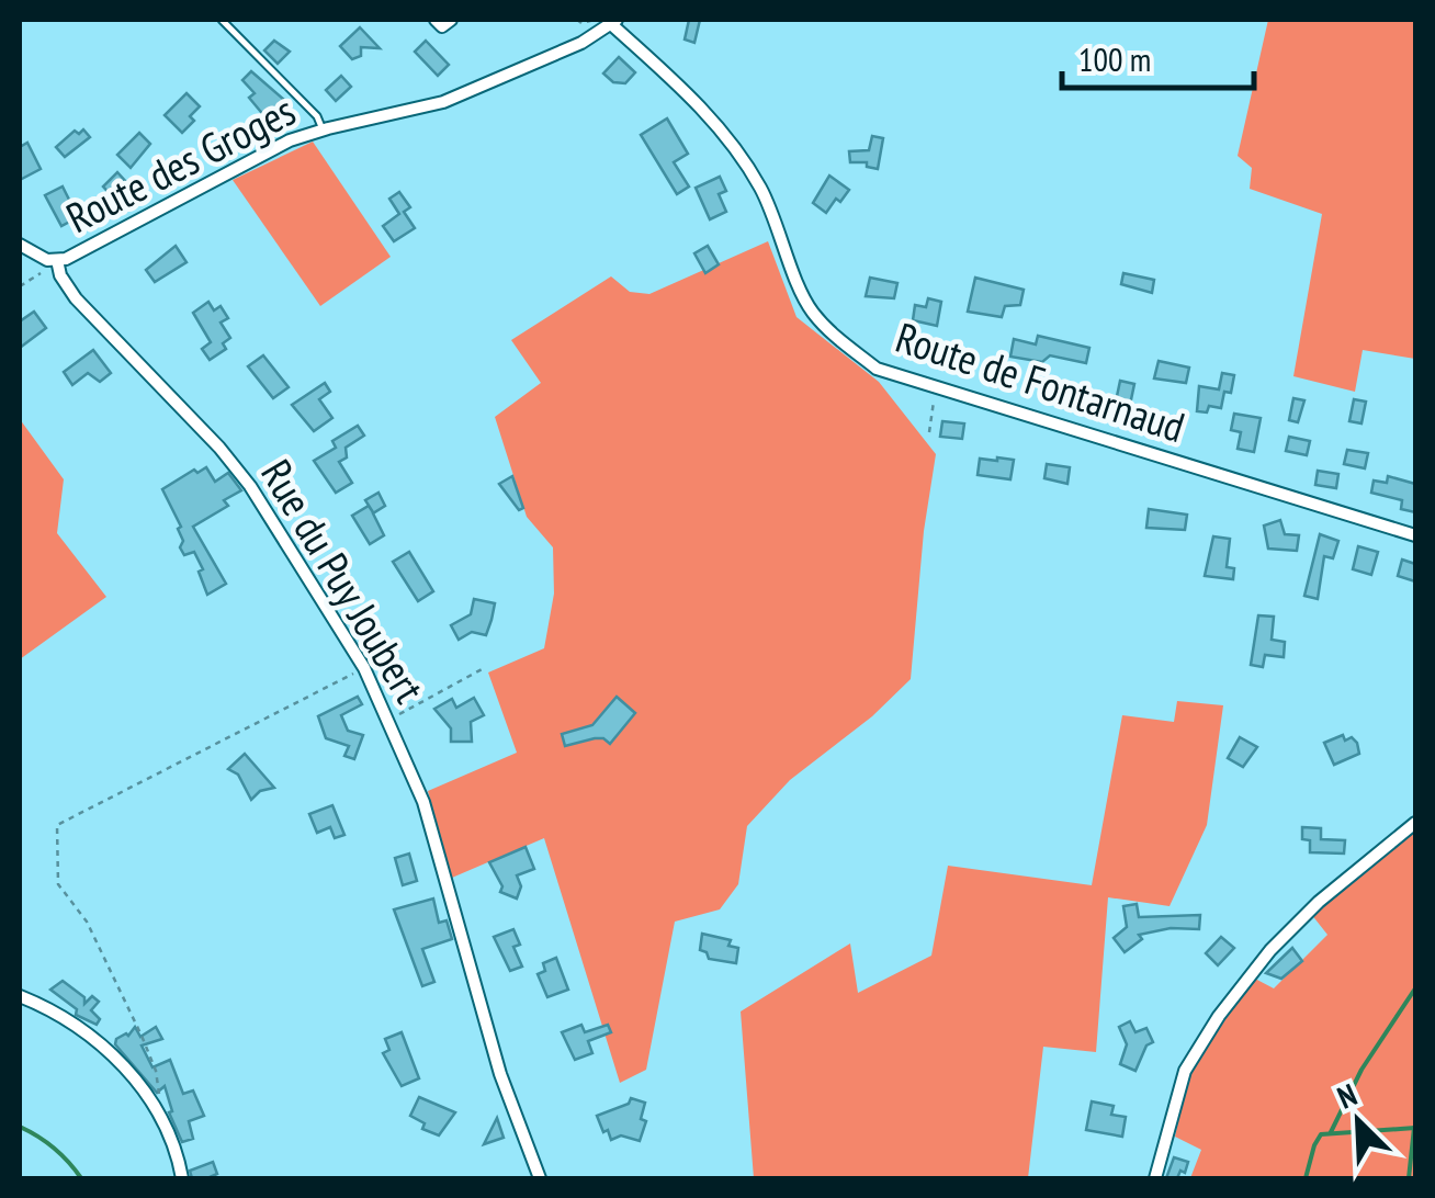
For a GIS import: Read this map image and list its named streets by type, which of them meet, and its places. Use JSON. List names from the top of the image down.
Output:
{
  "streets": {
    "street": ["Route des Groges", "Route de Fontarnaud", "Rue du Puy Joubert"]
  },
  "crossings": [
    ["Route des Groges", "Route de Fontarnaud"],
    ["Route des Groges", "Rue du Puy Joubert"]
  ],
  "scale_bar": "100 m",
  "north": "top left"
}
